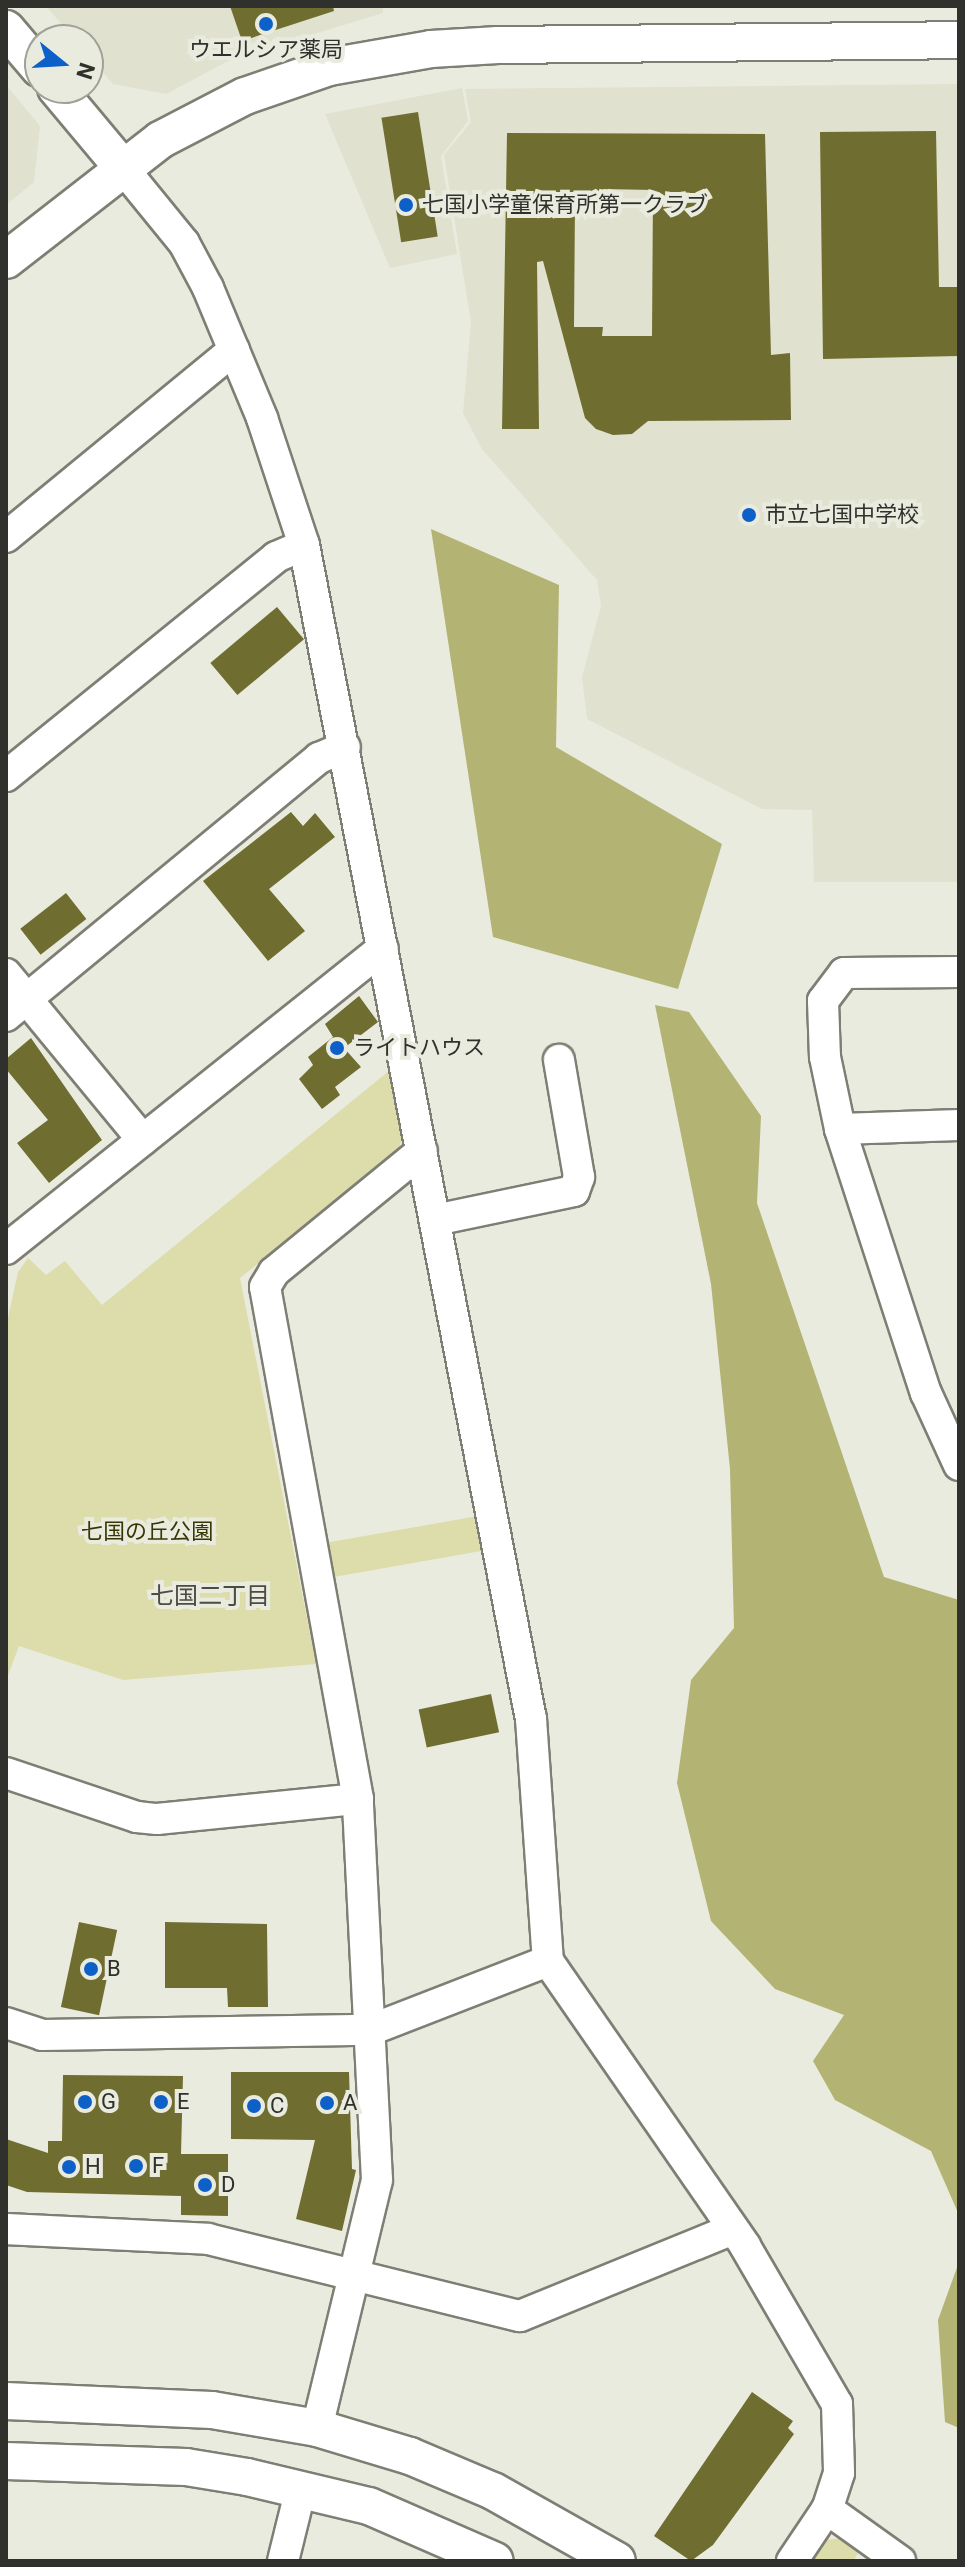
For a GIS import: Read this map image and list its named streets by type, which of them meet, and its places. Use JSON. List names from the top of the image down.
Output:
{
  "districts": ["七国二丁目"],
  "parks": ["七国の丘公園"],
  "places": [
    "ウエルシア薬局",
    "七国小学童保育所第一クラブ",
    "市立七国中学校",
    "ライトハウス",
    "B",
    "G",
    "E",
    "A",
    "C",
    "F",
    "H",
    "D"
  ],
  "north": "right"
}
